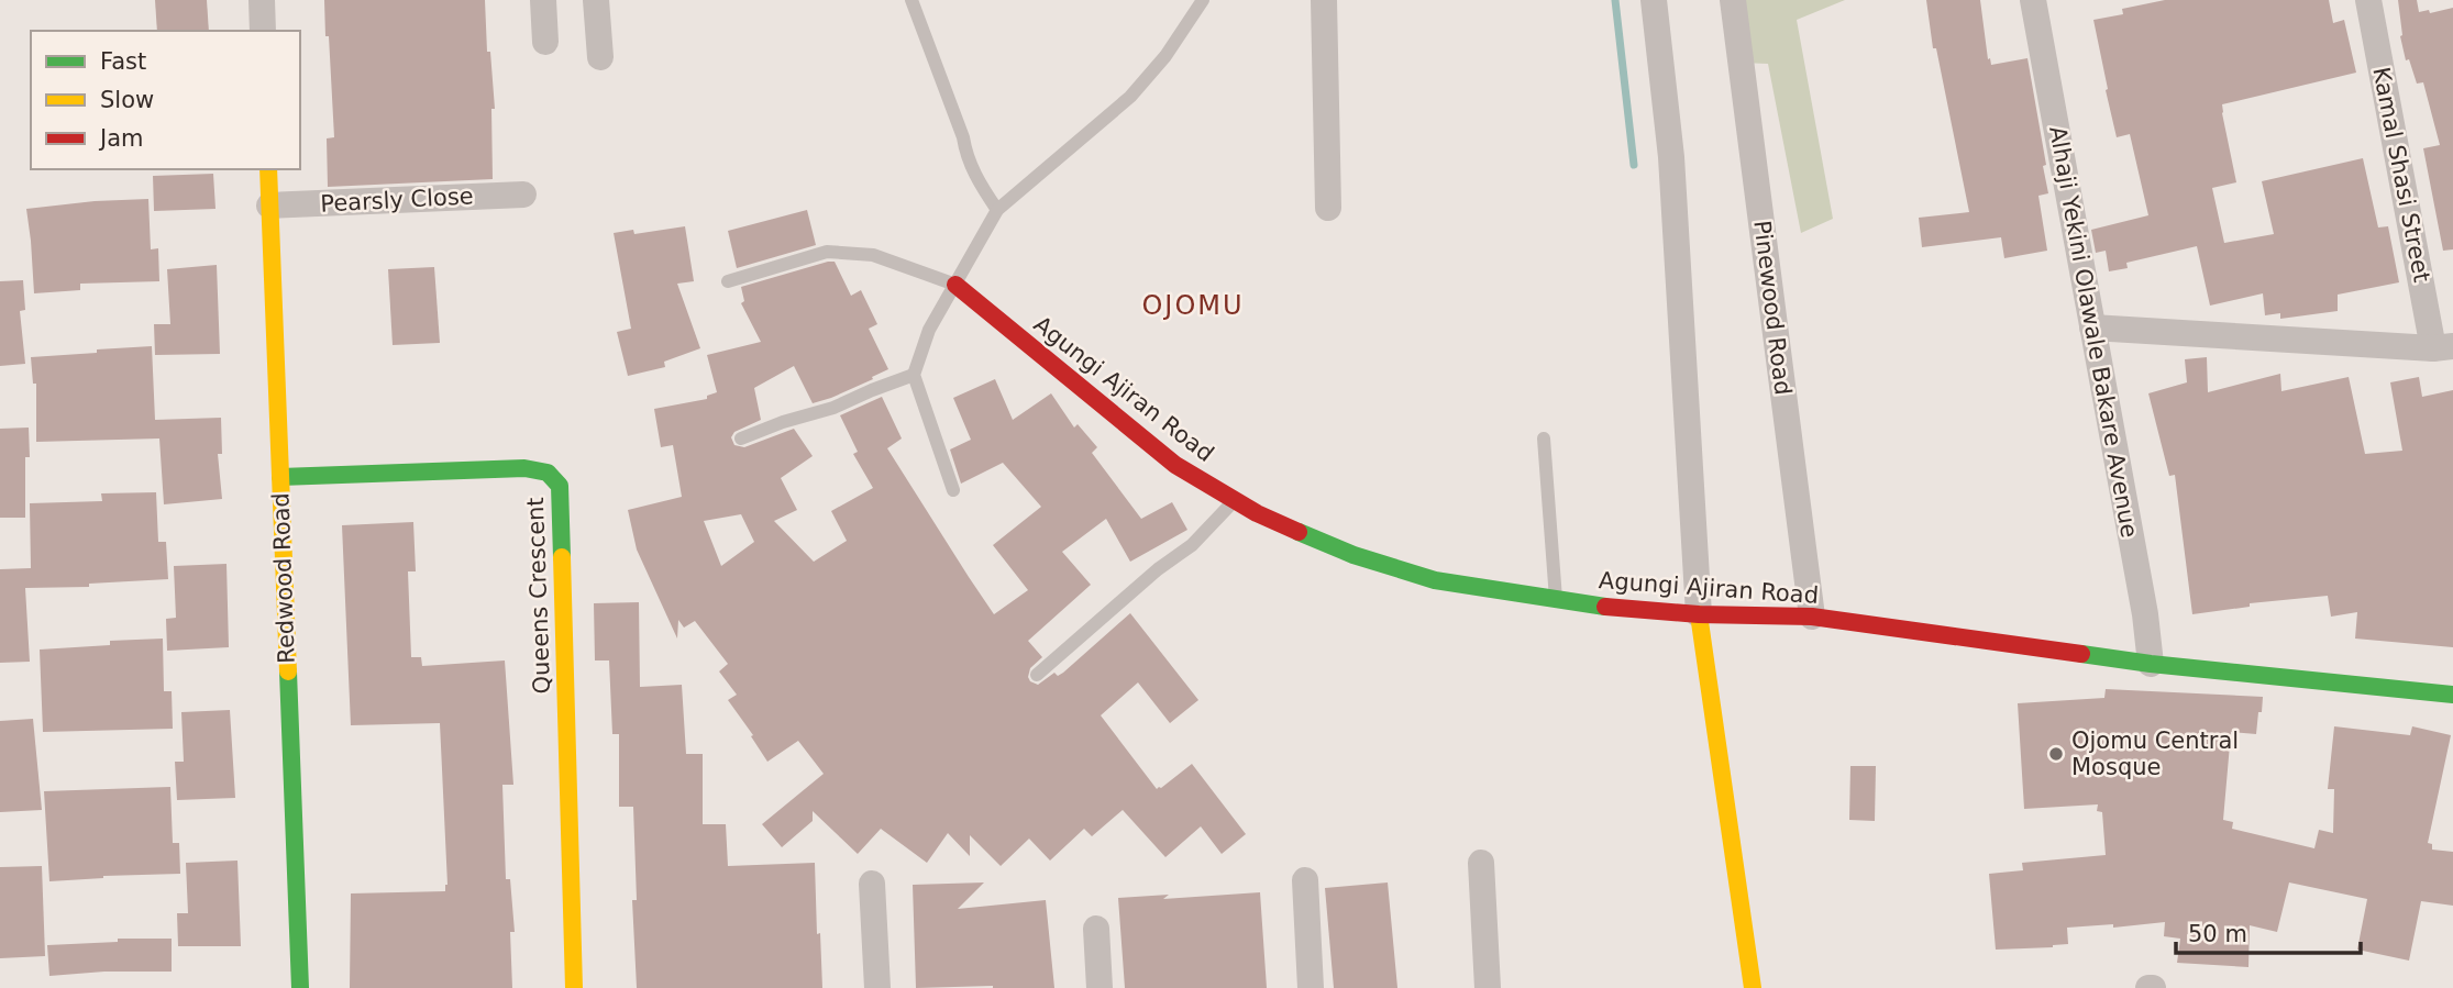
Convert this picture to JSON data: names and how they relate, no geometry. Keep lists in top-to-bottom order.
{
  "streets": {
    "street": [
      "Kamal Shasi Street",
      "Pearsly Close",
      "Pinewood Road",
      "Alhaji Yekini Olawale Bakare Avenue",
      "Agungi Ajiran Road",
      "Redwood Road",
      "Queens Crescent"
    ]
  },
  "crossings": [
    ["Pearsly Close", "Redwood Road"],
    ["Pinewood Road", "Agungi Ajiran Road"],
    ["Alhaji Yekini Olawale Bakare Avenue", "Agungi Ajiran Road"],
    ["Redwood Road", "Queens Crescent"]
  ],
  "districts": ["OJOMU"],
  "places": ["Ojomu Central Mosque"],
  "legend": ["Fast", "Slow", "Jam"],
  "scale_bar": "50 m"
}
